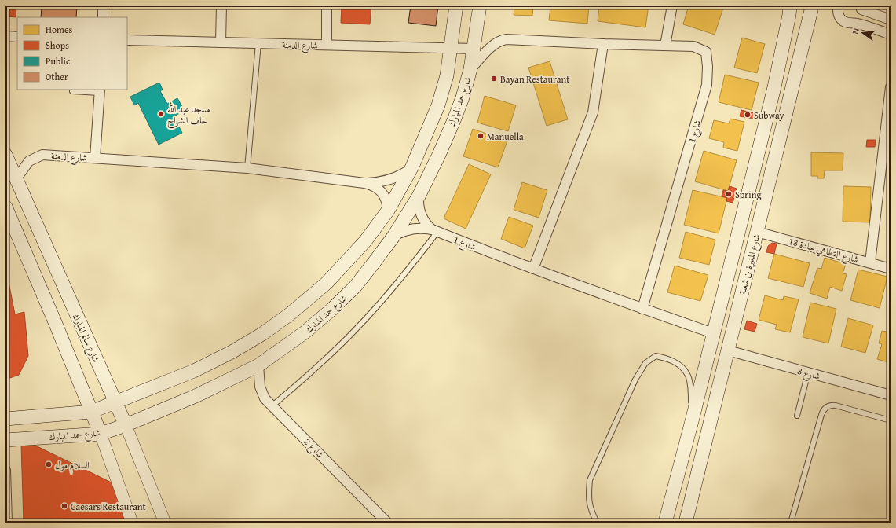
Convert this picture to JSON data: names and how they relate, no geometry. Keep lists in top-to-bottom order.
{
  "streets": {
    "main road": ["شارع حمد المبارك", "شارع المغيرة بن شعبة", "شارع سالم المبارك"],
    "street": [
      "شارع الدمنة",
      "شارع 1",
      "شارع الةطاهي جادة 18",
      "شارع 8",
      "شارع 2"
    ]
  },
  "crossings": [
    ["شارع الدمنة", "شارع حمد المبارك"],
    ["شارع الدمنة", "شارع سالم المبارك"],
    ["شارع حمد المبارك", "شارع 1"],
    ["شارع حمد المبارك", "شارع سالم المبارك"],
    ["شارع حمد المبارك", "شارع 2"],
    ["شارع 1", "شارع المغيرة بن شعبة"],
    ["شارع الةطاهي جادة 18", "شارع المغيرة بن شعبة"],
    ["شارع المغيرة بن شعبة", "شارع 8"]
  ],
  "places": [
    "Bayan Restaurant",
    "مسجد عبد الله خلف الشراح",
    "Subway",
    "Manuella",
    "Spring",
    "السلام مول",
    "Caesars Restaurant"
  ],
  "legend": [
    "Homes",
    "Shops",
    "Public",
    "Other"
  ],
  "north": "left"
}
